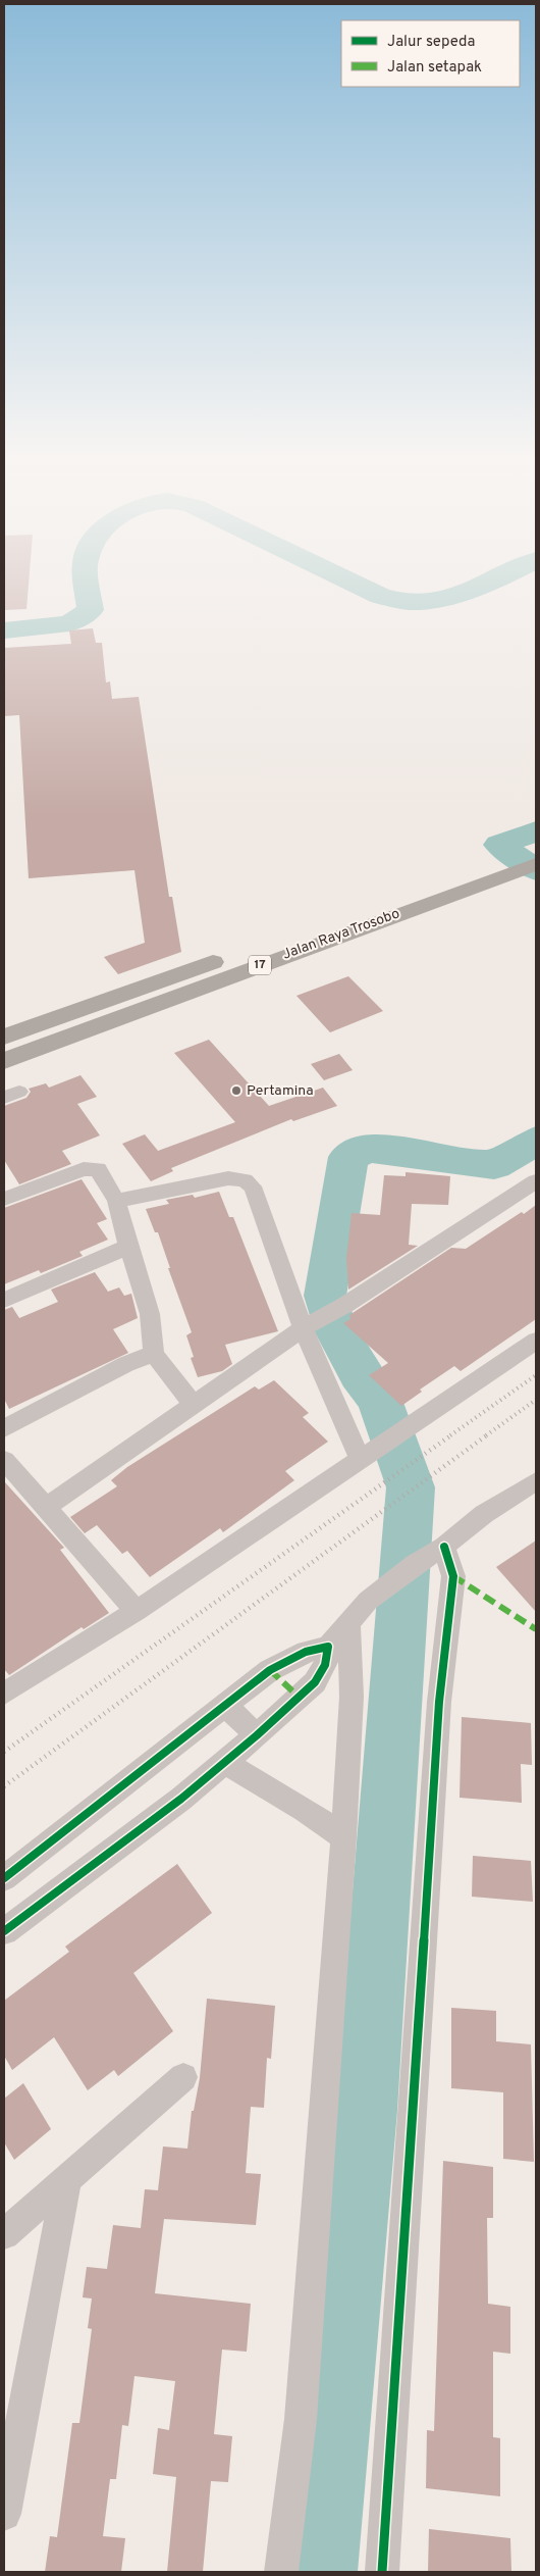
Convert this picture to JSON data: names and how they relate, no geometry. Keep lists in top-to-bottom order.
{
  "streets": {
    "highway": ["Jalan Raya Trosobo", "17"]
  },
  "places": ["Pertamina"],
  "legend": ["Jalur sepeda", "Jalan setapak"]
}
